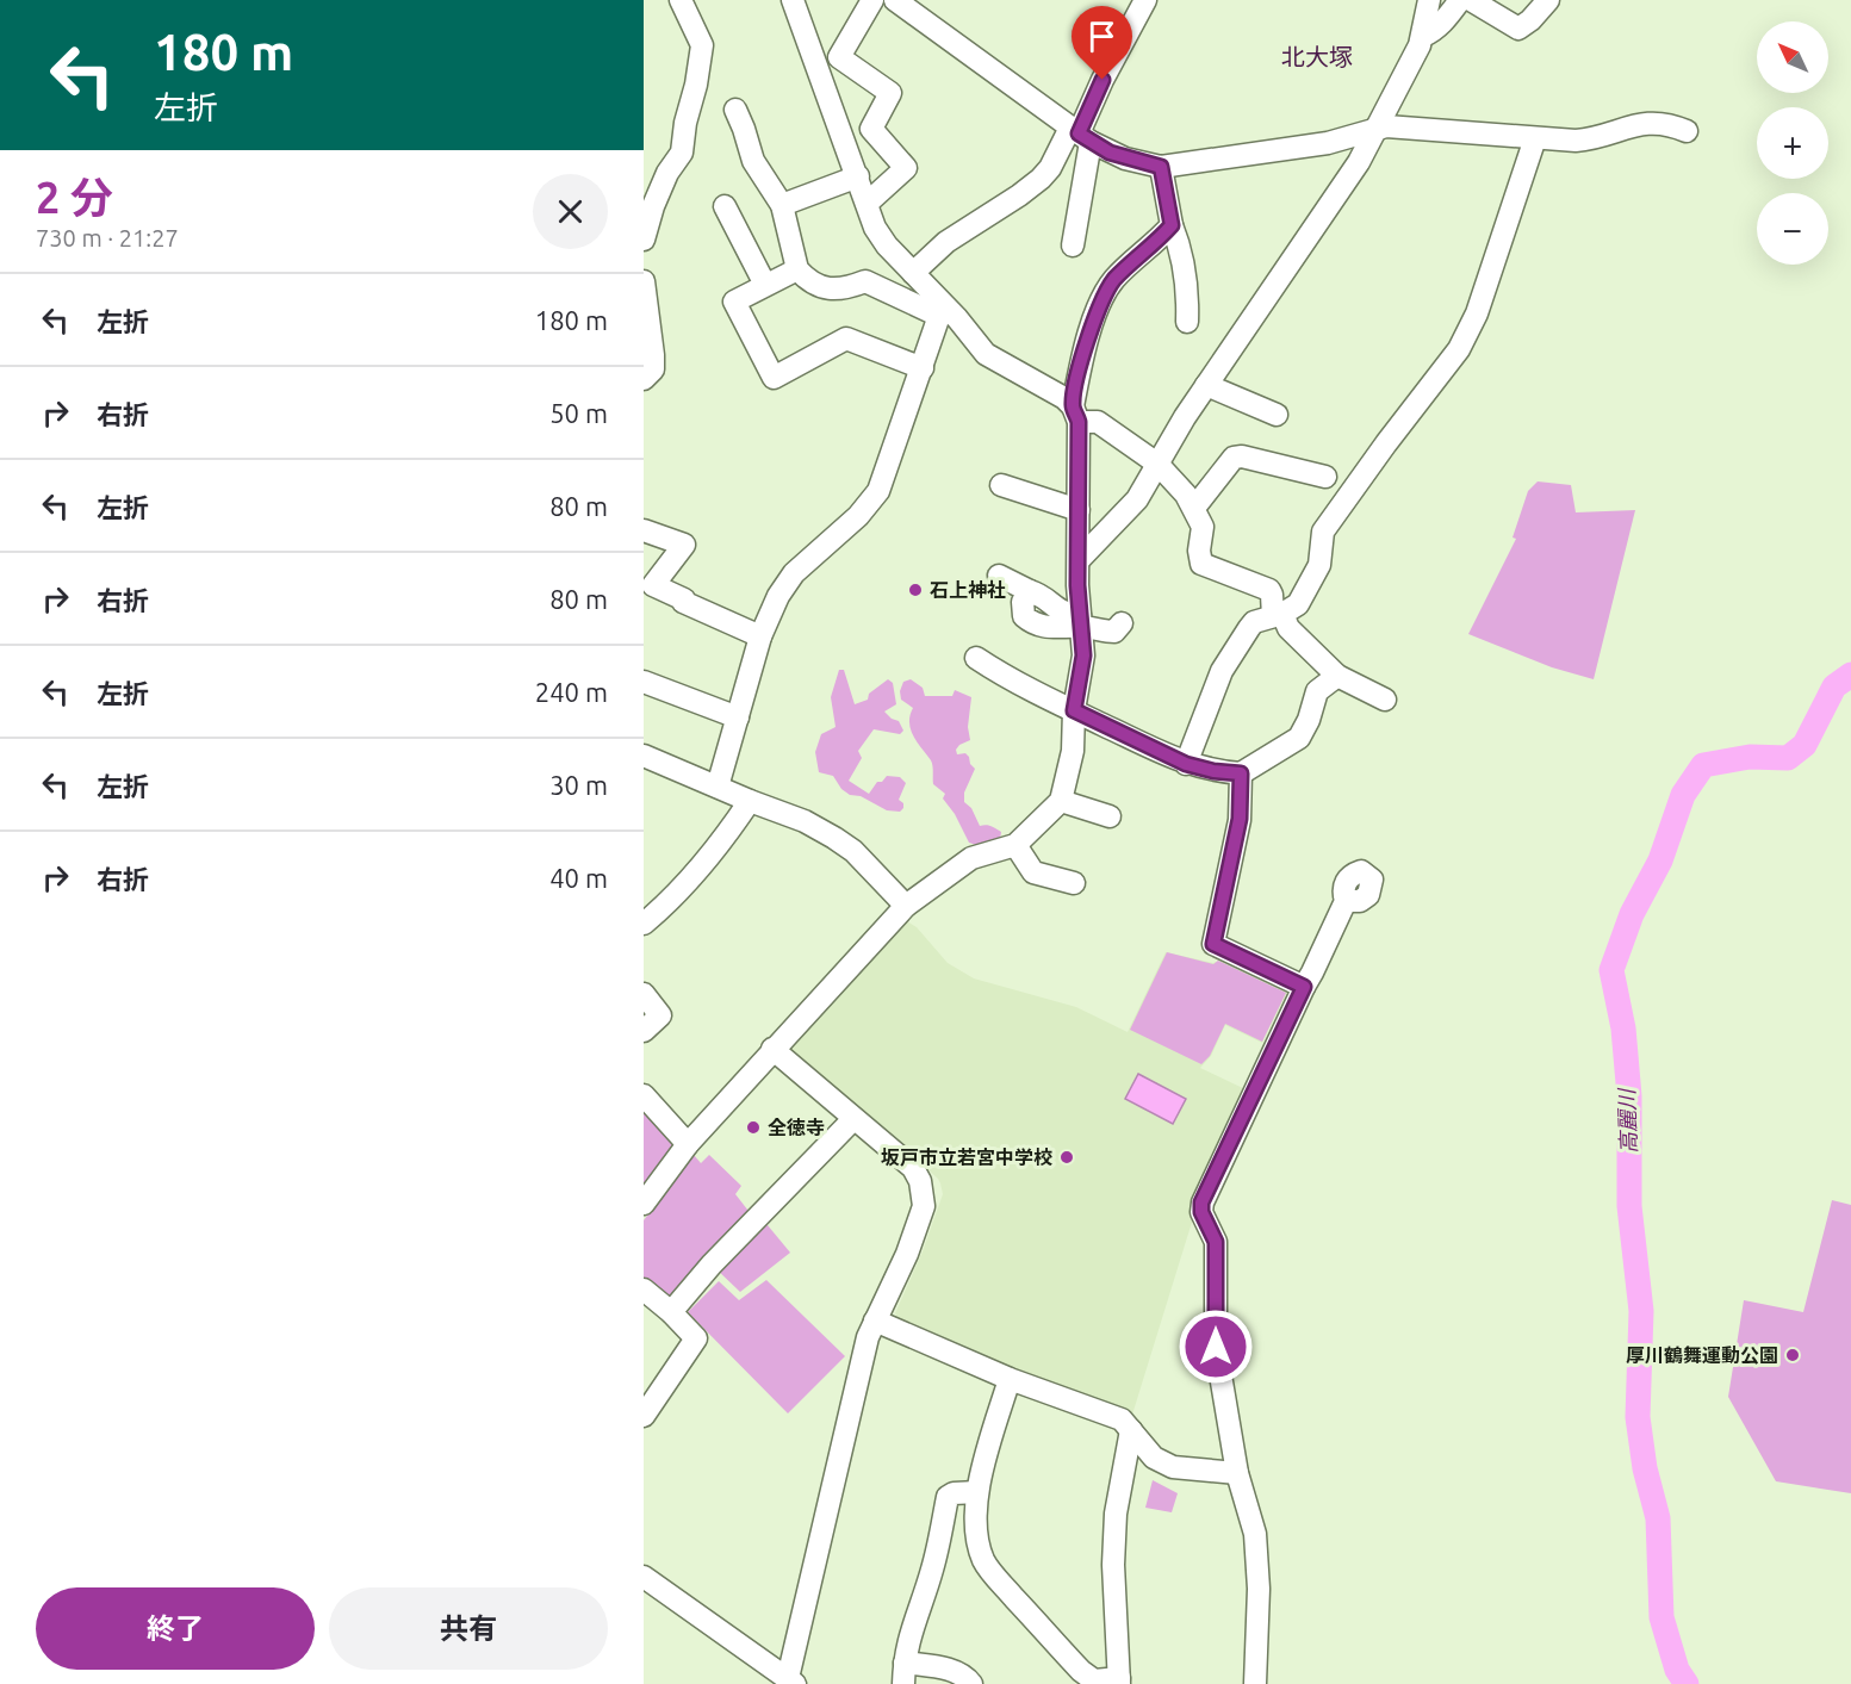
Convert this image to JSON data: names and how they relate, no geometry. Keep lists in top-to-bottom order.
{
  "districts": ["北大塚"],
  "water": ["高麗川"],
  "places": [
    "石上神社",
    "全徳寺",
    "坂戸市立若宮中学校",
    "厚川鶴舞運動公園"
  ],
  "north": "top left",
  "page": {
    "turn": ["180 m", "左折"],
    "map_buttons": ["+", "−"],
    "heading": ["2 分", "730 m · 21:27"],
    "list": [
      {
        "name": "左折",
        "value": "180 m"
      },
      {
        "name": "右折",
        "value": "50 m"
      },
      {
        "name": "左折",
        "value": "80 m"
      },
      {
        "name": "右折",
        "value": "80 m"
      },
      {
        "name": "左折",
        "value": "240 m"
      },
      {
        "name": "左折",
        "value": "30 m"
      },
      {
        "name": "右折",
        "value": "40 m"
      }
    ],
    "buttons": ["終了", "共有"]
  }
}
